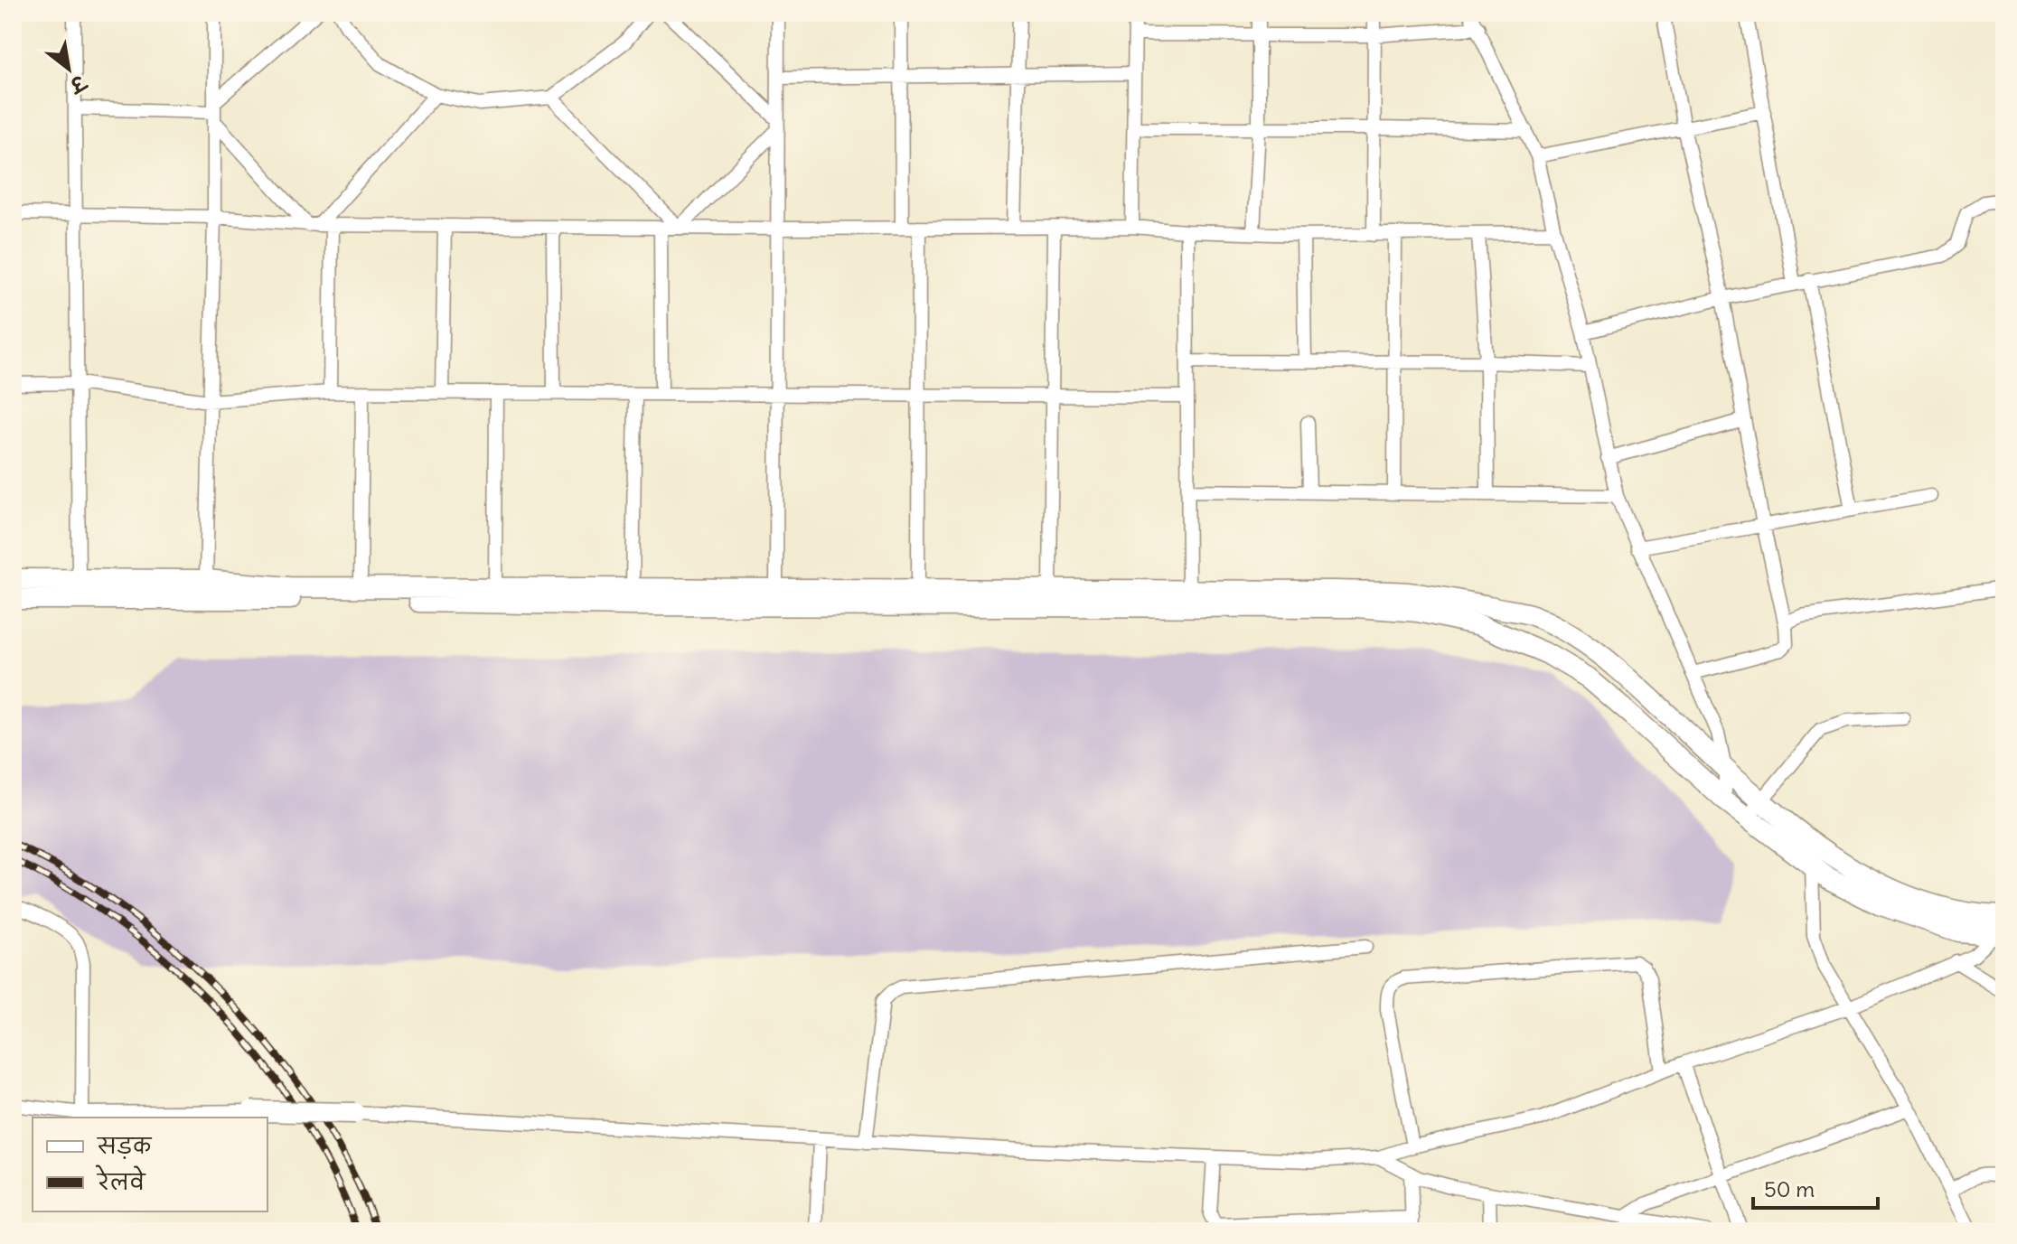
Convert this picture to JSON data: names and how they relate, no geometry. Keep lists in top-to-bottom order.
{
  "legend": ["सड़क", "रेलवे"],
  "scale_bar": "50 m",
  "north": "bottom right"
}
